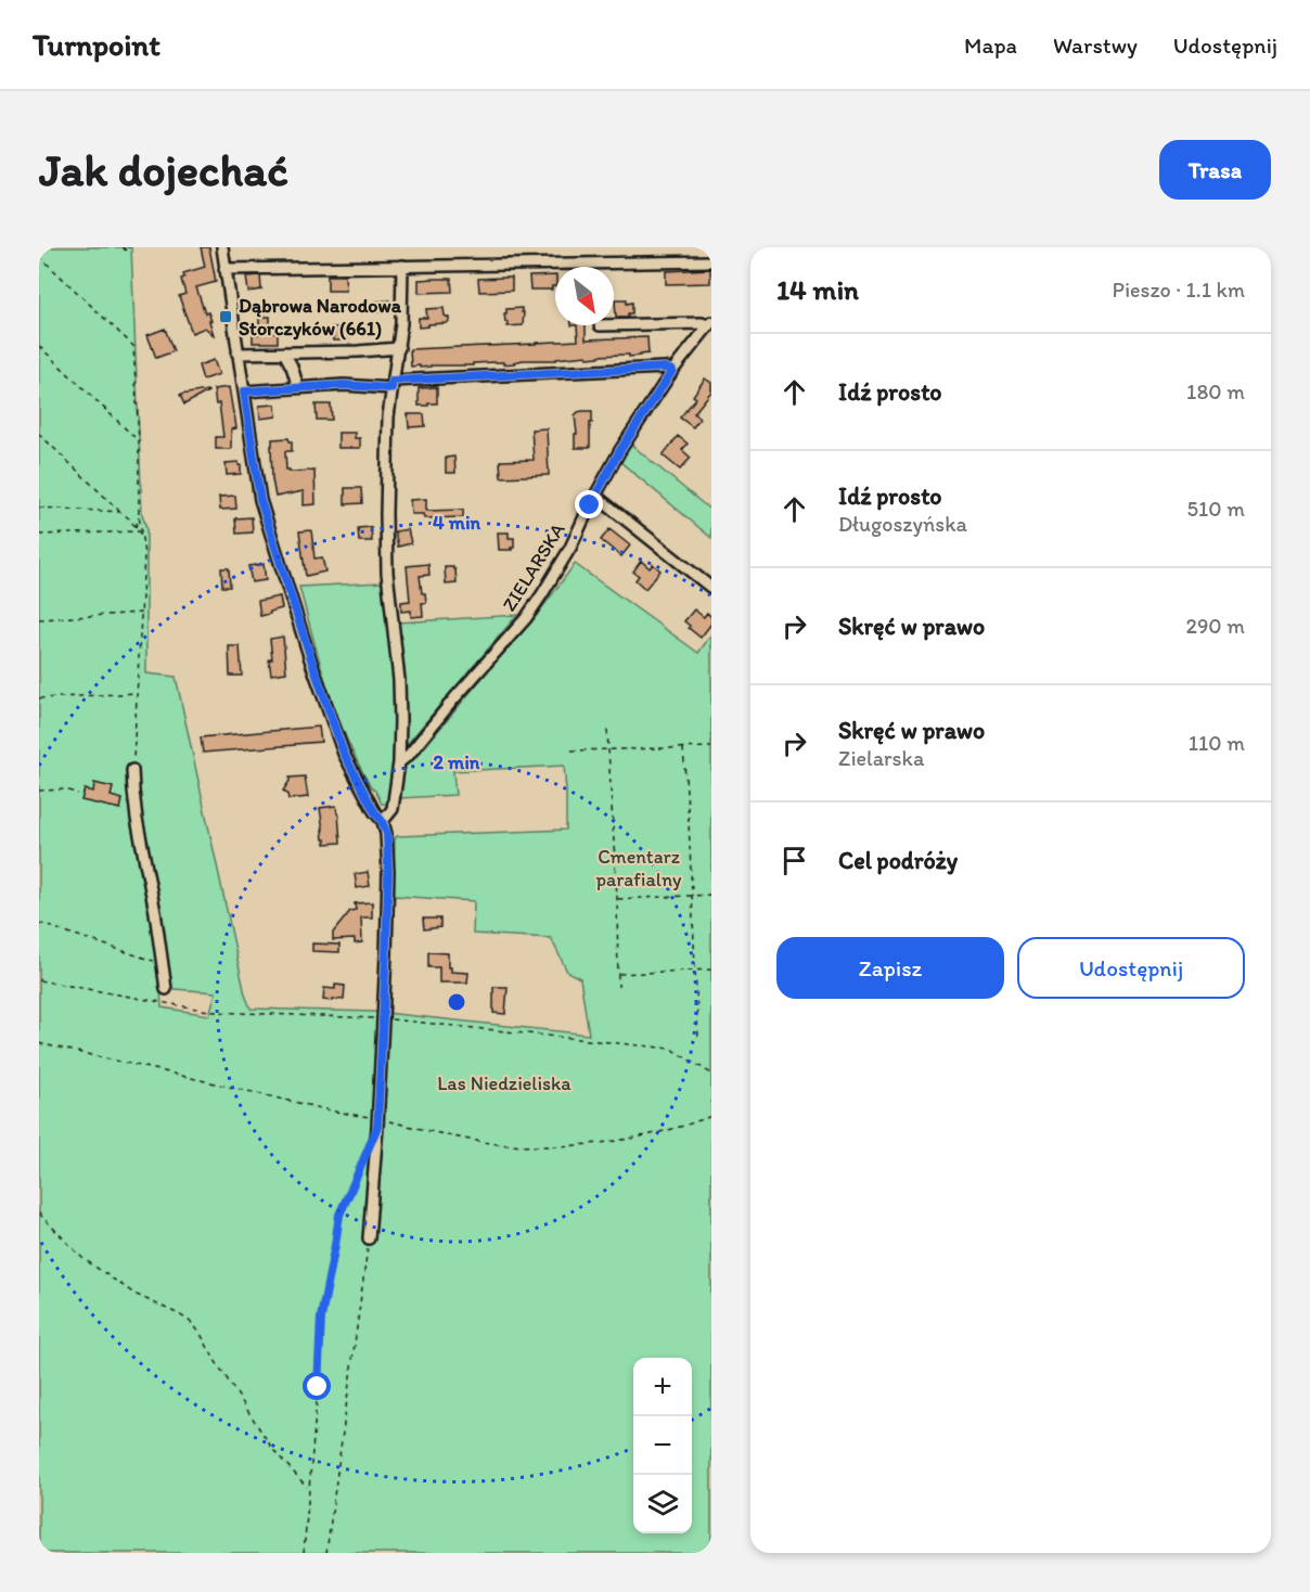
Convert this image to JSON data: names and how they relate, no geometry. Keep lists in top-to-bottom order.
{
  "streets": {
    "street": ["ZIELARSKA"]
  },
  "parks": ["Cmentarz parafialny", "Las Niedzieliska"],
  "places": {
    "transit": ["Dąbrowa Narodowa Storczyków (661)"]
  },
  "north": "bottom right",
  "page": {
    "header": "Turnpoint",
    "nav": ["Mapa", "Warstwy", "Udostępnij"],
    "buttons": [
      "Trasa",
      ["Zapisz", "Udostępnij"]
    ],
    "title": "Jak dojechać",
    "heading": ["14 min", "Pieszo · 1.1 km"],
    "list": [
      ["Idź prosto", "180 m"],
      ["Idź prosto", "Długoszyńska", "510 m"],
      ["Skręć w prawo", "290 m"],
      ["Skręć w prawo", "Zielarska", "110 m"],
      "Cel podróży"
    ],
    "map_buttons": ["+", "−"]
  },
  "rings": ["4 min", "2 min"]
}
